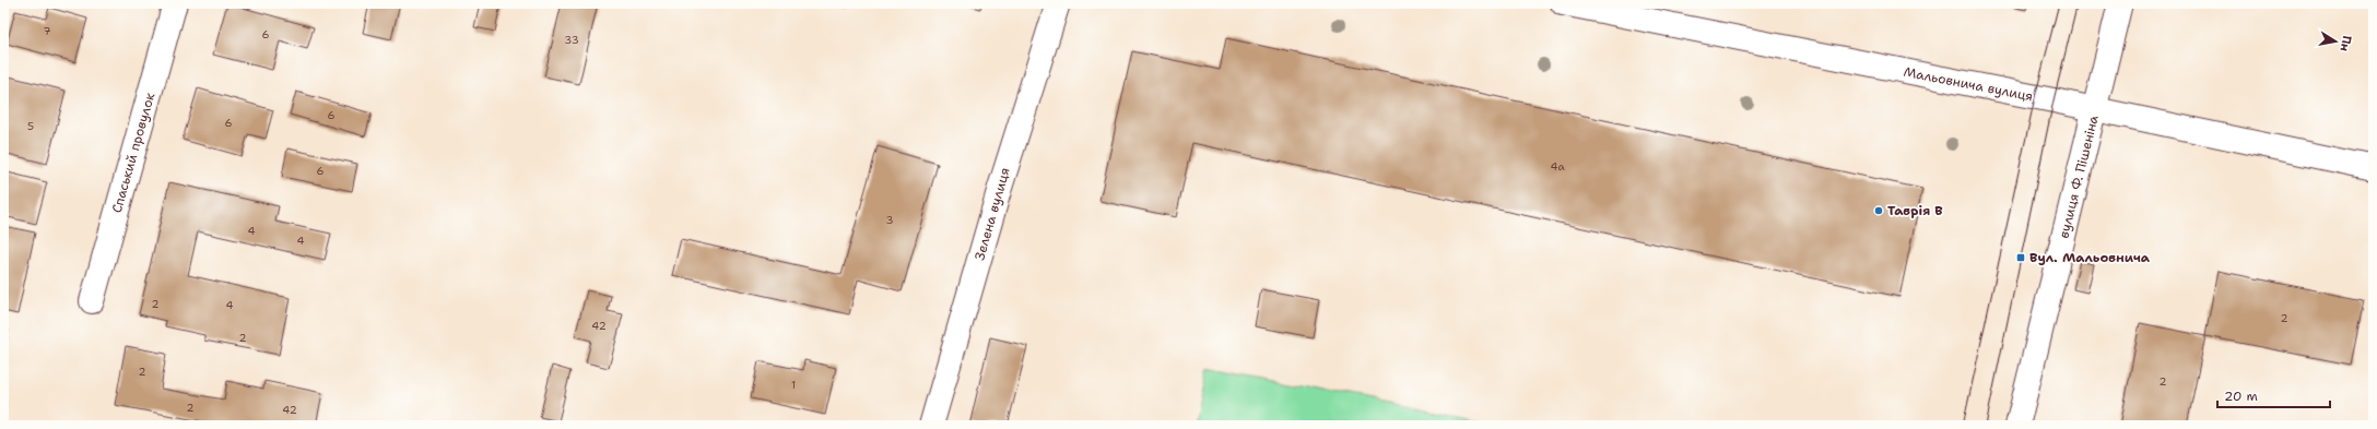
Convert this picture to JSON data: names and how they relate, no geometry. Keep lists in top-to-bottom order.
{
  "streets": {
    "street": [
      "Мальовнича вулиця",
      "Спаський провулок",
      "вулиця Ф. Пішеніна",
      "Зелена вулиця"
    ]
  },
  "crossings": [
    ["Мальовнича вулиця", "вулиця Ф. Пішеніна"]
  ],
  "places": {
    "other": ["Таврія В"],
    "transit": ["Вул. Мальовнича"]
  },
  "house_numbers": [
    "7",
    "6",
    "33",
    "6",
    "6",
    "5",
    "4а",
    "6",
    "3",
    "4",
    "4",
    "2",
    "4",
    "2",
    "42",
    "2",
    "2",
    "2",
    "1",
    "2",
    "42"
  ],
  "scale_bar": "20 m",
  "north": "right"
}
